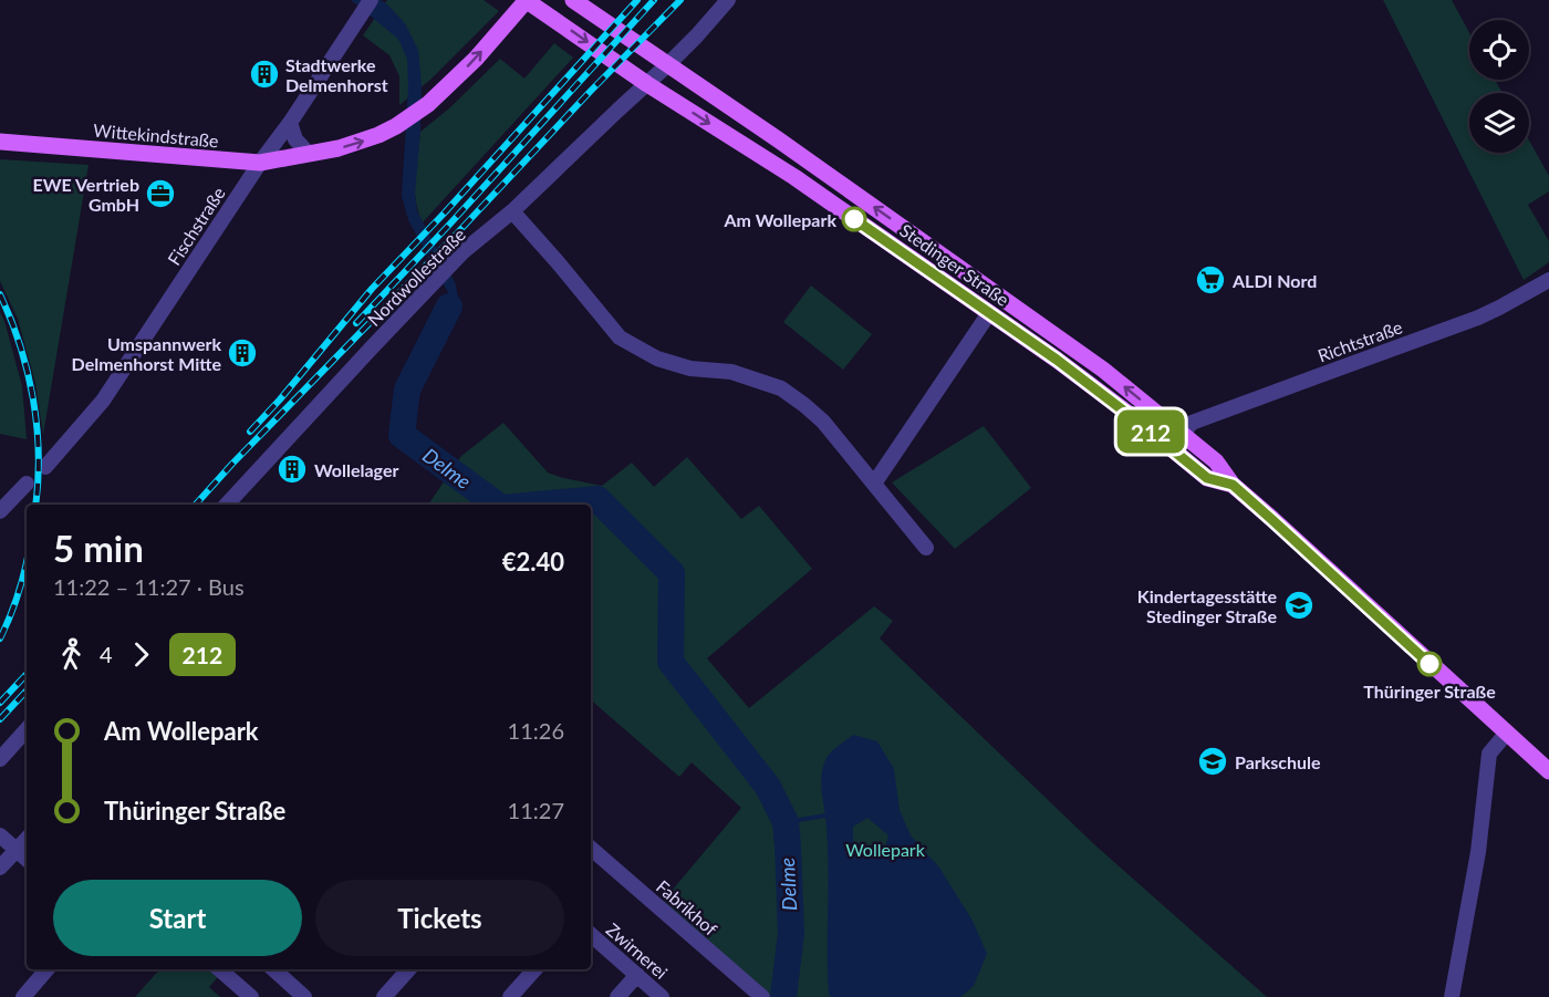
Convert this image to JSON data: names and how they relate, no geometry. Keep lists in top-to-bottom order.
{
  "streets": {
    "main road": ["Wittekindstraße", "Stedinger Straße"],
    "street": [
      "Fischstraße",
      "Nordwollestraße",
      "Richtstraße",
      "Fabrikhof",
      "Zwirnerei"
    ]
  },
  "crossings": [
    ["Wittekindstraße", "Fischstraße"],
    ["Wittekindstraße", "Stedinger Straße"],
    ["Stedinger Straße", "Nordwollestraße"],
    ["Stedinger Straße", "Richtstraße"]
  ],
  "one_way": ["Wittekindstraße"],
  "water": ["Delme"],
  "parks": ["Wollepark"],
  "places": {
    "building": ["Stadtwerke Delmenhorst", "Umspannwerk Delmenhorst Mitte", "Wollelager"],
    "office": ["EWE Vertrieb GmbH"],
    "other": ["Am Wollepark", "Thüringer Straße"],
    "supermarket": ["ALDI Nord"],
    "school or university": ["Kindertagesstätte Stedinger Straße", "Parkschule"]
  },
  "lines": ["bus line 212"],
  "page": {
    "on_map": "212",
    "heading": ["5 min", "11:22 – 11:27 · Bus", "€2.40"],
    "legs": ["4", "212"],
    "list": [
      {
        "name": "Am Wollepark",
        "value": "11:26"
      },
      {
        "name": "Thüringer Straße",
        "value": "11:27"
      }
    ],
    "buttons": ["Start", "Tickets"]
  }
}
